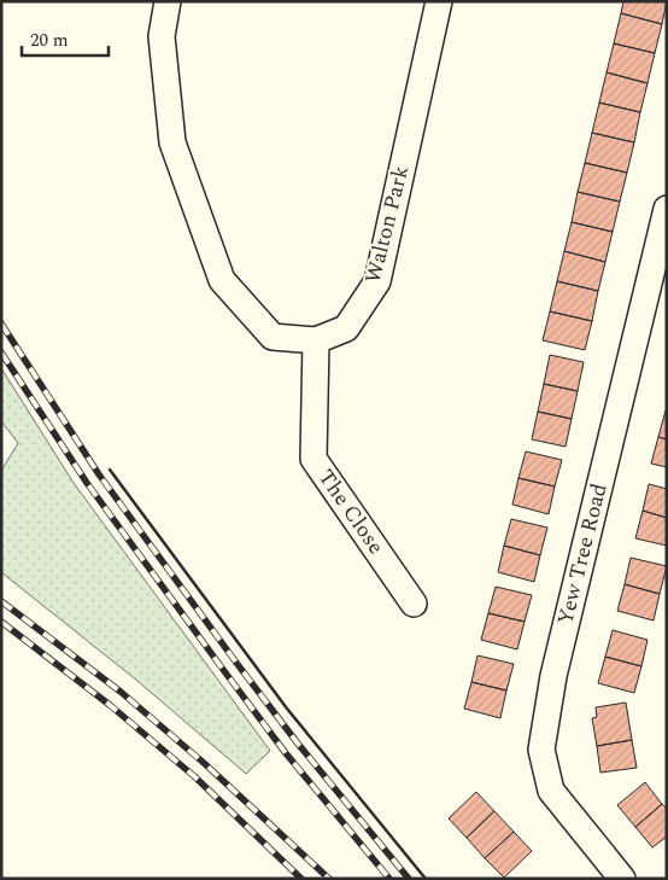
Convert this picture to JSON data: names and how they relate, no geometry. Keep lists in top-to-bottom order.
{
  "streets": {
    "street": ["Walton Park", "The Close", "Yew Tree Road"]
  },
  "crossings": [
    ["Walton Park", "The Close"]
  ],
  "scale_bar": "20 m"
}
